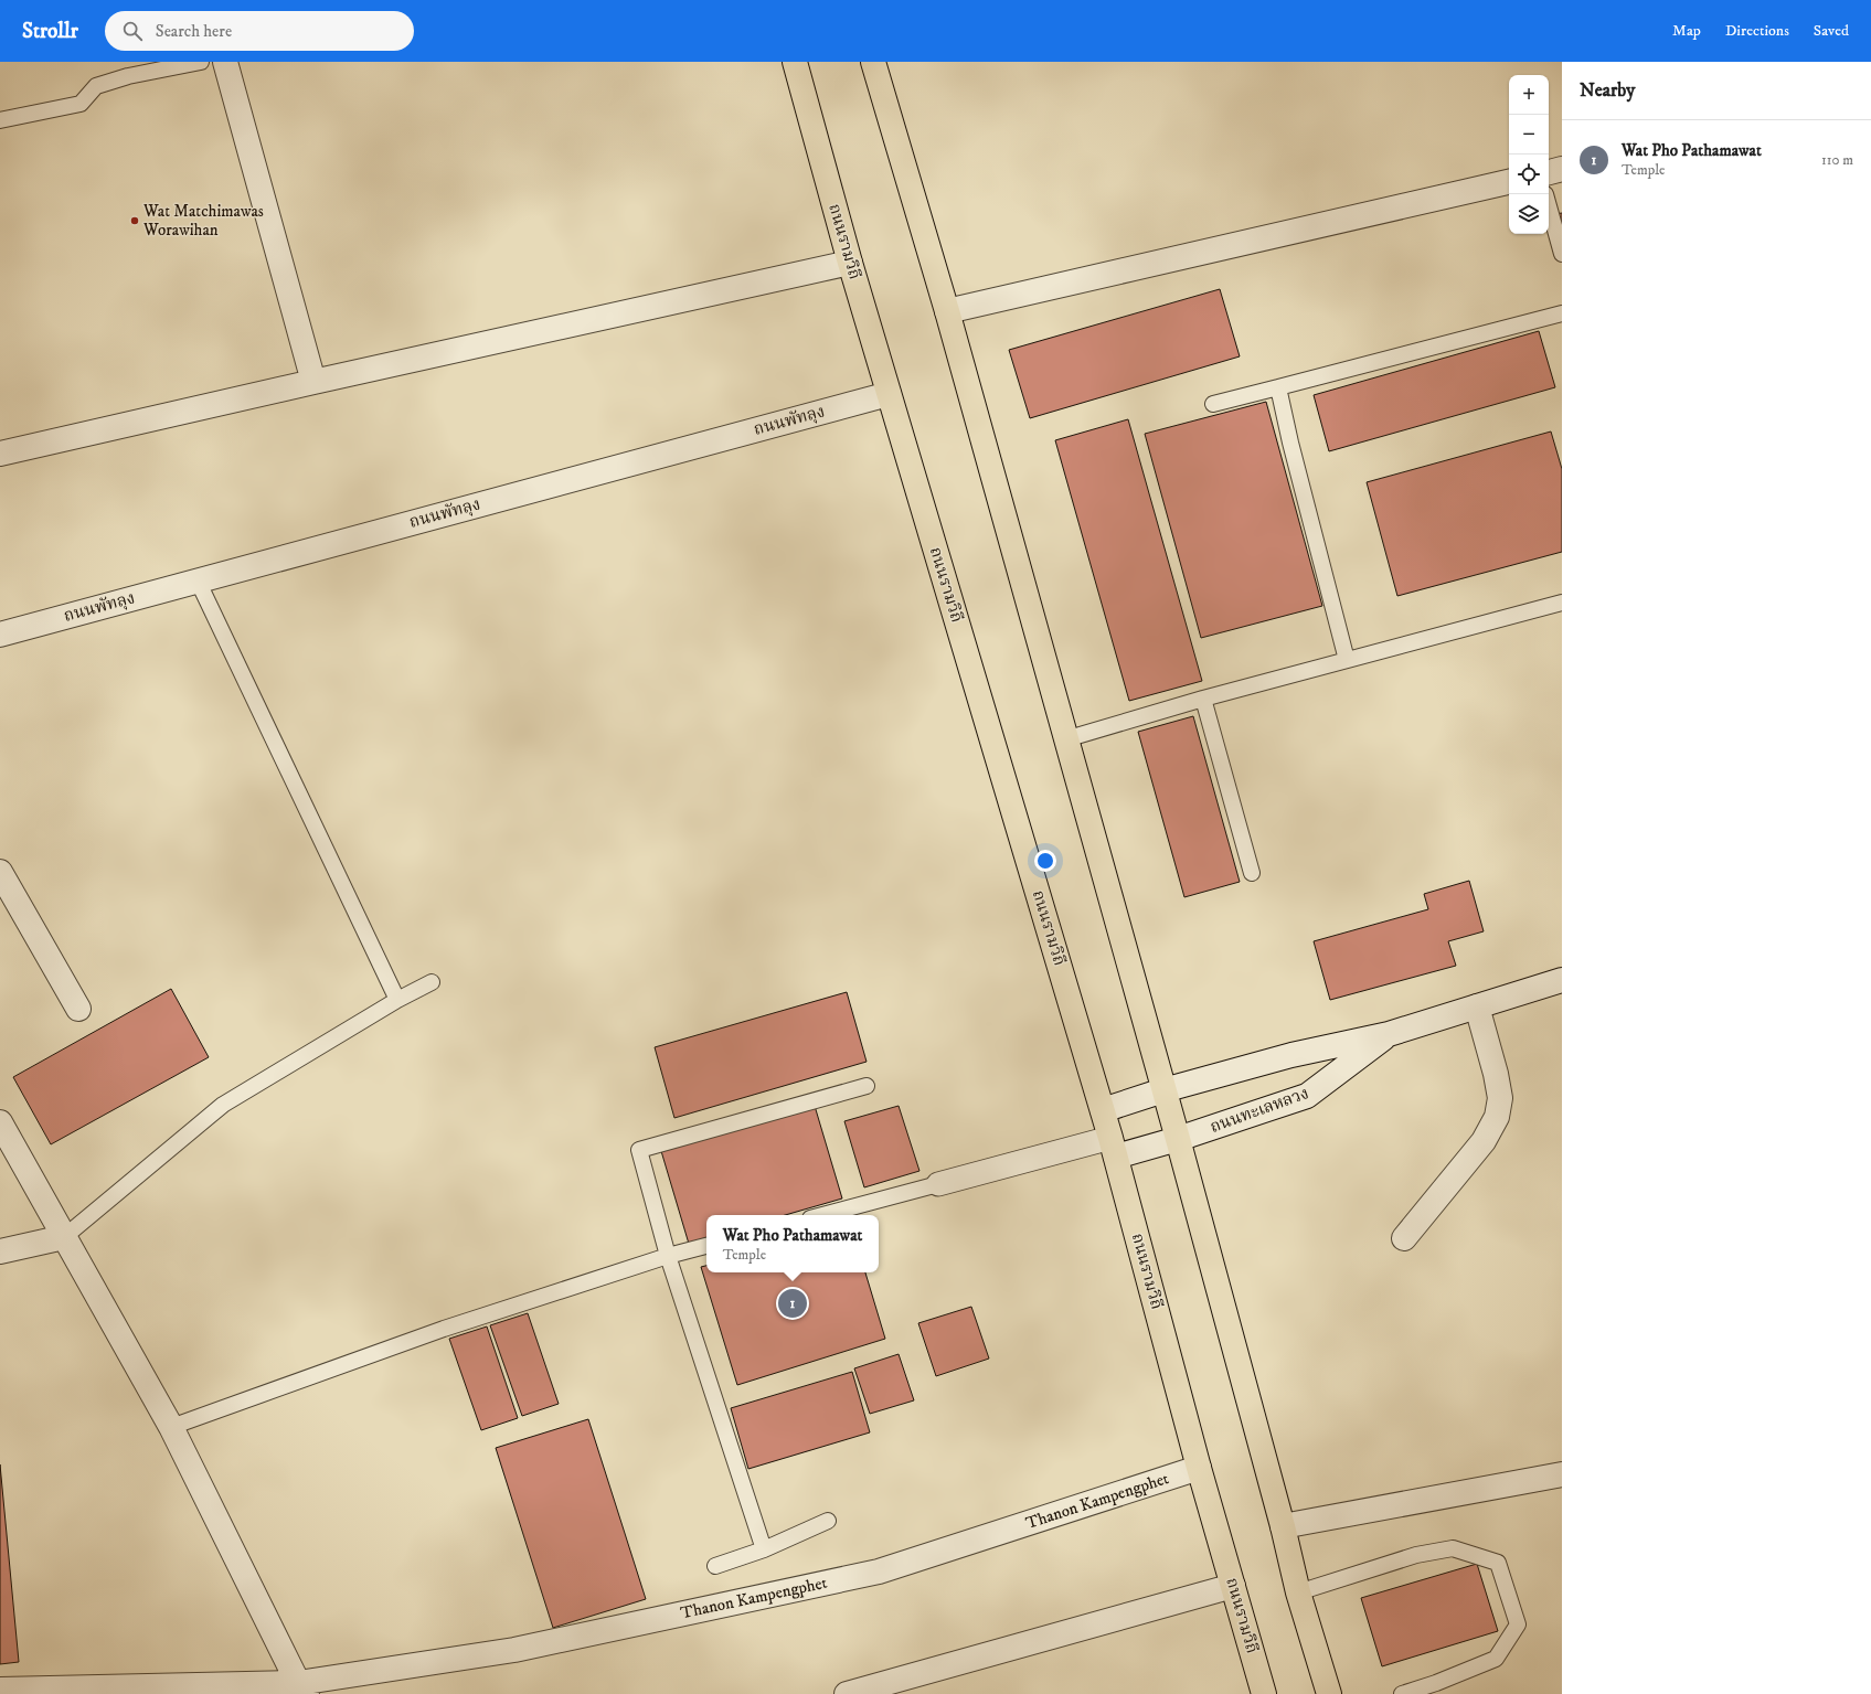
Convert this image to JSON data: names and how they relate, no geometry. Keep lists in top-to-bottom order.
{
  "streets": {
    "main road": ["ถนนรามวิถี"],
    "street": ["ถนนพัทลุง", "ถนนทะเลหลวง", "Thanon Kampengphet"]
  },
  "crossings": [
    ["ถนนรามวิถี", "ถนนพัทลุง"],
    ["ถนนรามวิถี", "ถนนทะเลหลวง"],
    ["ถนนรามวิถี", "Thanon Kampengphet"]
  ],
  "places": ["Wat Matchimawas Worawihan"],
  "page": {
    "header": "Strollr",
    "search": "Search here",
    "nav": ["Map", "Directions", "Saved"],
    "heading": "Nearby",
    "map_buttons": ["+", "−"],
    "list": [
      {
        "mark": "1",
        "name": "Wat Pho Pathamawat",
        "note": "Temple",
        "value": "110 m"
      }
    ],
    "popup": ["Wat Pho Pathamawat", "Temple"],
    "pins": "1"
  }
}
